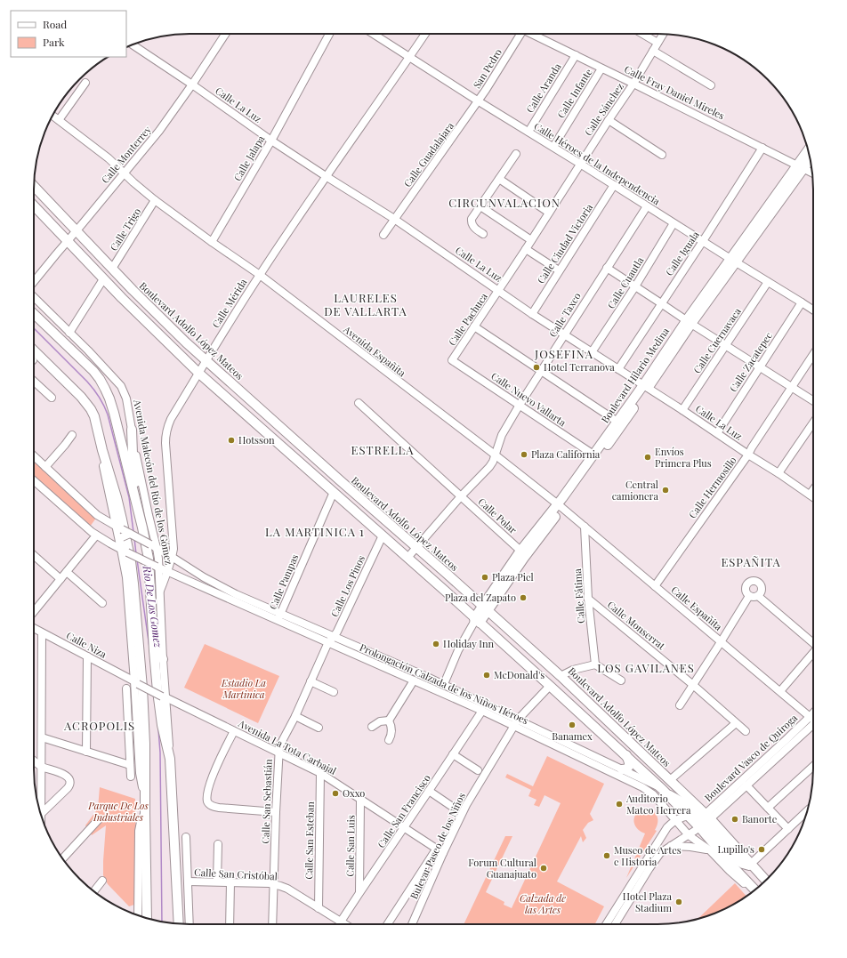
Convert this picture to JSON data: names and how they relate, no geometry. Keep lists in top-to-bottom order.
{
  "streets": {
    "main road": ["Boulevard Adolfo López Mateos", "Boulevard Hilario Medina", "Avenida Malecón del Río de los Gómez"],
    "street": [
      "San Pedro",
      "Calle Aranda",
      "Calle Fray Daniel Mireles",
      "Calle Infante",
      "Calle La Luz",
      "Calle Sánchez",
      "Calle Monterrey",
      "Calle Guadalajara",
      "Calle Jalapa",
      "Calle Héroes de la Independencia",
      "Calle Trigo",
      "Calle Ciudad Victoria",
      "Calle Iguala",
      "Calle Cuautla",
      "Calle Mérida",
      "Calle Taxco",
      "Calle Pachuca",
      "Calle Cuernavaca",
      "Avenida Españita",
      "Calle Zacatepec",
      "Calle Nuevo Vallarta",
      "Calle Hermosillo",
      "Calle Polar",
      "Calle Pampas",
      "Calle Los Pinos",
      "Calle Fátima",
      "Calle Españita",
      "Calle Monserrat",
      "Calle Niza",
      "Prolongación Calzada de los Niños Héroes",
      "Avenida La Tota Carbajal",
      "Boulevard Vasco de Quiroga",
      "Calle San Sebastián",
      "Calle San Francisco",
      "Calle San Esteban",
      "Calle San Luis",
      "Bulevar Paseo de los Niños",
      "Calle San Cristóbal"
    ]
  },
  "crossings": [
    ["San Pedro", "Calle Guadalajara"],
    ["San Pedro", "Calle Héroes de la Independencia"],
    ["Calle Aranda", "Calle Fray Daniel Mireles"],
    ["Calle Aranda", "Calle Héroes de la Independencia"],
    ["Calle Fray Daniel Mireles", "Calle Infante"],
    ["Calle Fray Daniel Mireles", "Calle Sánchez"],
    ["Calle Fray Daniel Mireles", "Calle Iguala"],
    ["Calle Fray Daniel Mireles", "Boulevard Hilario Medina"],
    ["Calle Infante", "Calle Héroes de la Independencia"],
    ["Calle La Luz", "Calle Monterrey"],
    ["Calle La Luz", "Calle Guadalajara"],
    ["Calle La Luz", "Calle Jalapa"],
    ["Calle La Luz", "Calle Ciudad Victoria"],
    ["Calle La Luz", "Calle Iguala"],
    ["Calle La Luz", "Calle Cuautla"],
    ["Calle La Luz", "Calle Mérida"],
    ["Calle La Luz", "Calle Taxco"],
    ["Calle La Luz", "Calle Pachuca"],
    ["Calle La Luz", "Calle Cuernavaca"],
    ["Calle La Luz", "Calle Zacatepec"],
    ["Calle La Luz", "Boulevard Hilario Medina"],
    ["Calle La Luz", "Calle Hermosillo"],
    ["Calle Sánchez", "Calle Héroes de la Independencia"],
    ["Calle Sánchez", "Calle Pachuca"],
    ["Calle Monterrey", "Boulevard Adolfo López Mateos"],
    ["Calle Monterrey", "Avenida Españita"],
    ["Calle Guadalajara", "Calle Héroes de la Independencia"],
    ["Calle Jalapa", "Avenida Españita"],
    ["Calle Héroes de la Independencia", "Calle Ciudad Victoria"],
    ["Calle Héroes de la Independencia", "Calle Iguala"],
    ["Calle Héroes de la Independencia", "Calle Cuautla"],
    ["Calle Héroes de la Independencia", "Calle Mérida"],
    ["Calle Héroes de la Independencia", "Calle Taxco"],
    ["Calle Héroes de la Independencia", "Calle Pachuca"],
    ["Calle Héroes de la Independencia", "Calle Cuernavaca"],
    ["Calle Héroes de la Independencia", "Calle Zacatepec"],
    ["Calle Héroes de la Independencia", "Boulevard Hilario Medina"],
    ["Calle Trigo", "Boulevard Adolfo López Mateos"],
    ["Calle Trigo", "Avenida Españita"],
    ["Calle Mérida", "Boulevard Adolfo López Mateos"],
    ["Calle Mérida", "Avenida Españita"],
    ["Calle Mérida", "Avenida Malecón del Río de los Gómez"],
    ["Calle Mérida", "Prolongación Calzada de los Niños Héroes"],
    ["Calle Taxco", "Boulevard Adolfo López Mateos"],
    ["Calle Taxco", "Avenida Españita"],
    ["Calle Taxco", "Calle Nuevo Vallarta"],
    ["Calle Taxco", "Calle Polar"],
    ["Calle Pachuca", "Calle Nuevo Vallarta"],
    ["Boulevard Adolfo López Mateos", "Boulevard Hilario Medina"],
    ["Boulevard Adolfo López Mateos", "Calle Pampas"],
    ["Boulevard Adolfo López Mateos", "Calle Los Pinos"],
    ["Boulevard Adolfo López Mateos", "Prolongación Calzada de los Niños Héroes"],
    ["Boulevard Adolfo López Mateos", "Boulevard Vasco de Quiroga"],
    ["Boulevard Adolfo López Mateos", "Bulevar Paseo de los Niños"],
    ["Avenida Españita", "Boulevard Hilario Medina"],
    ["Avenida Españita", "Calle Españita"],
    ["Boulevard Hilario Medina", "Calle Nuevo Vallarta"],
    ["Boulevard Hilario Medina", "Calle Polar"],
    ["Boulevard Hilario Medina", "Calle Españita"],
    ["Avenida Malecón del Río de los Gómez", "Prolongación Calzada de los Niños Héroes"],
    ["Avenida Malecón del Río de los Gómez", "Avenida La Tota Carbajal"],
    ["Calle Hermosillo", "Calle Españita"],
    ["Calle Pampas", "Prolongación Calzada de los Niños Héroes"],
    ["Calle Los Pinos", "Prolongación Calzada de los Niños Héroes"],
    ["Calle Los Pinos", "Calle San Sebastián"],
    ["Calle Fátima", "Calle Españita"],
    ["Calle Fátima", "Calle Monserrat"],
    ["Calle Españita", "Boulevard Vasco de Quiroga"],
    ["Calle Niza", "Avenida La Tota Carbajal"],
    ["Prolongación Calzada de los Niños Héroes", "Boulevard Vasco de Quiroga"],
    ["Prolongación Calzada de los Niños Héroes", "Calle San Sebastián"],
    ["Prolongación Calzada de los Niños Héroes", "Calle San Francisco"],
    ["Prolongación Calzada de los Niños Héroes", "Bulevar Paseo de los Niños"],
    ["Avenida La Tota Carbajal", "Calle San Sebastián"],
    ["Avenida La Tota Carbajal", "Calle San Francisco"],
    ["Avenida La Tota Carbajal", "Calle San Esteban"],
    ["Avenida La Tota Carbajal", "Calle San Luis"],
    ["Avenida La Tota Carbajal", "Bulevar Paseo de los Niños"],
    ["Calle San Sebastián", "Calle San Cristóbal"],
    ["Calle San Francisco", "Calle San Luis"],
    ["Calle San Francisco", "Calle San Cristóbal"],
    ["Calle San Esteban", "Calle San Cristóbal"]
  ],
  "districts": [
    "CIRCUNVALACION",
    "LAURELES DE VALLARTA",
    "JOSEFINA",
    "ESTRELLA",
    "LA MARTINICA 1",
    "ESPAÑITA",
    "LOS GAVILANES",
    "ACROPOLIS"
  ],
  "water": ["Rio De Los Gomez"],
  "parks": ["Estadio La Martinica", "Parque De Los Industriales", "Calzada de las Artes"],
  "places": [
    "Hotel Terranova",
    "Hotsson",
    "Plaza California",
    "Envíos Primera Plus",
    "Central camionera",
    "Plaza Piel",
    "Plaza del Zapato",
    "Holiday Inn",
    "McDonald's",
    "Banamex",
    "Oxxo",
    "Auditorio Mateo Herrera",
    "Banorte",
    "Lupillo's",
    "Museo de Artes e Historia",
    "Forum Cultural Guanajuato",
    "Hotel Plaza Stadium"
  ],
  "legend": ["Road", "Park"]
}
